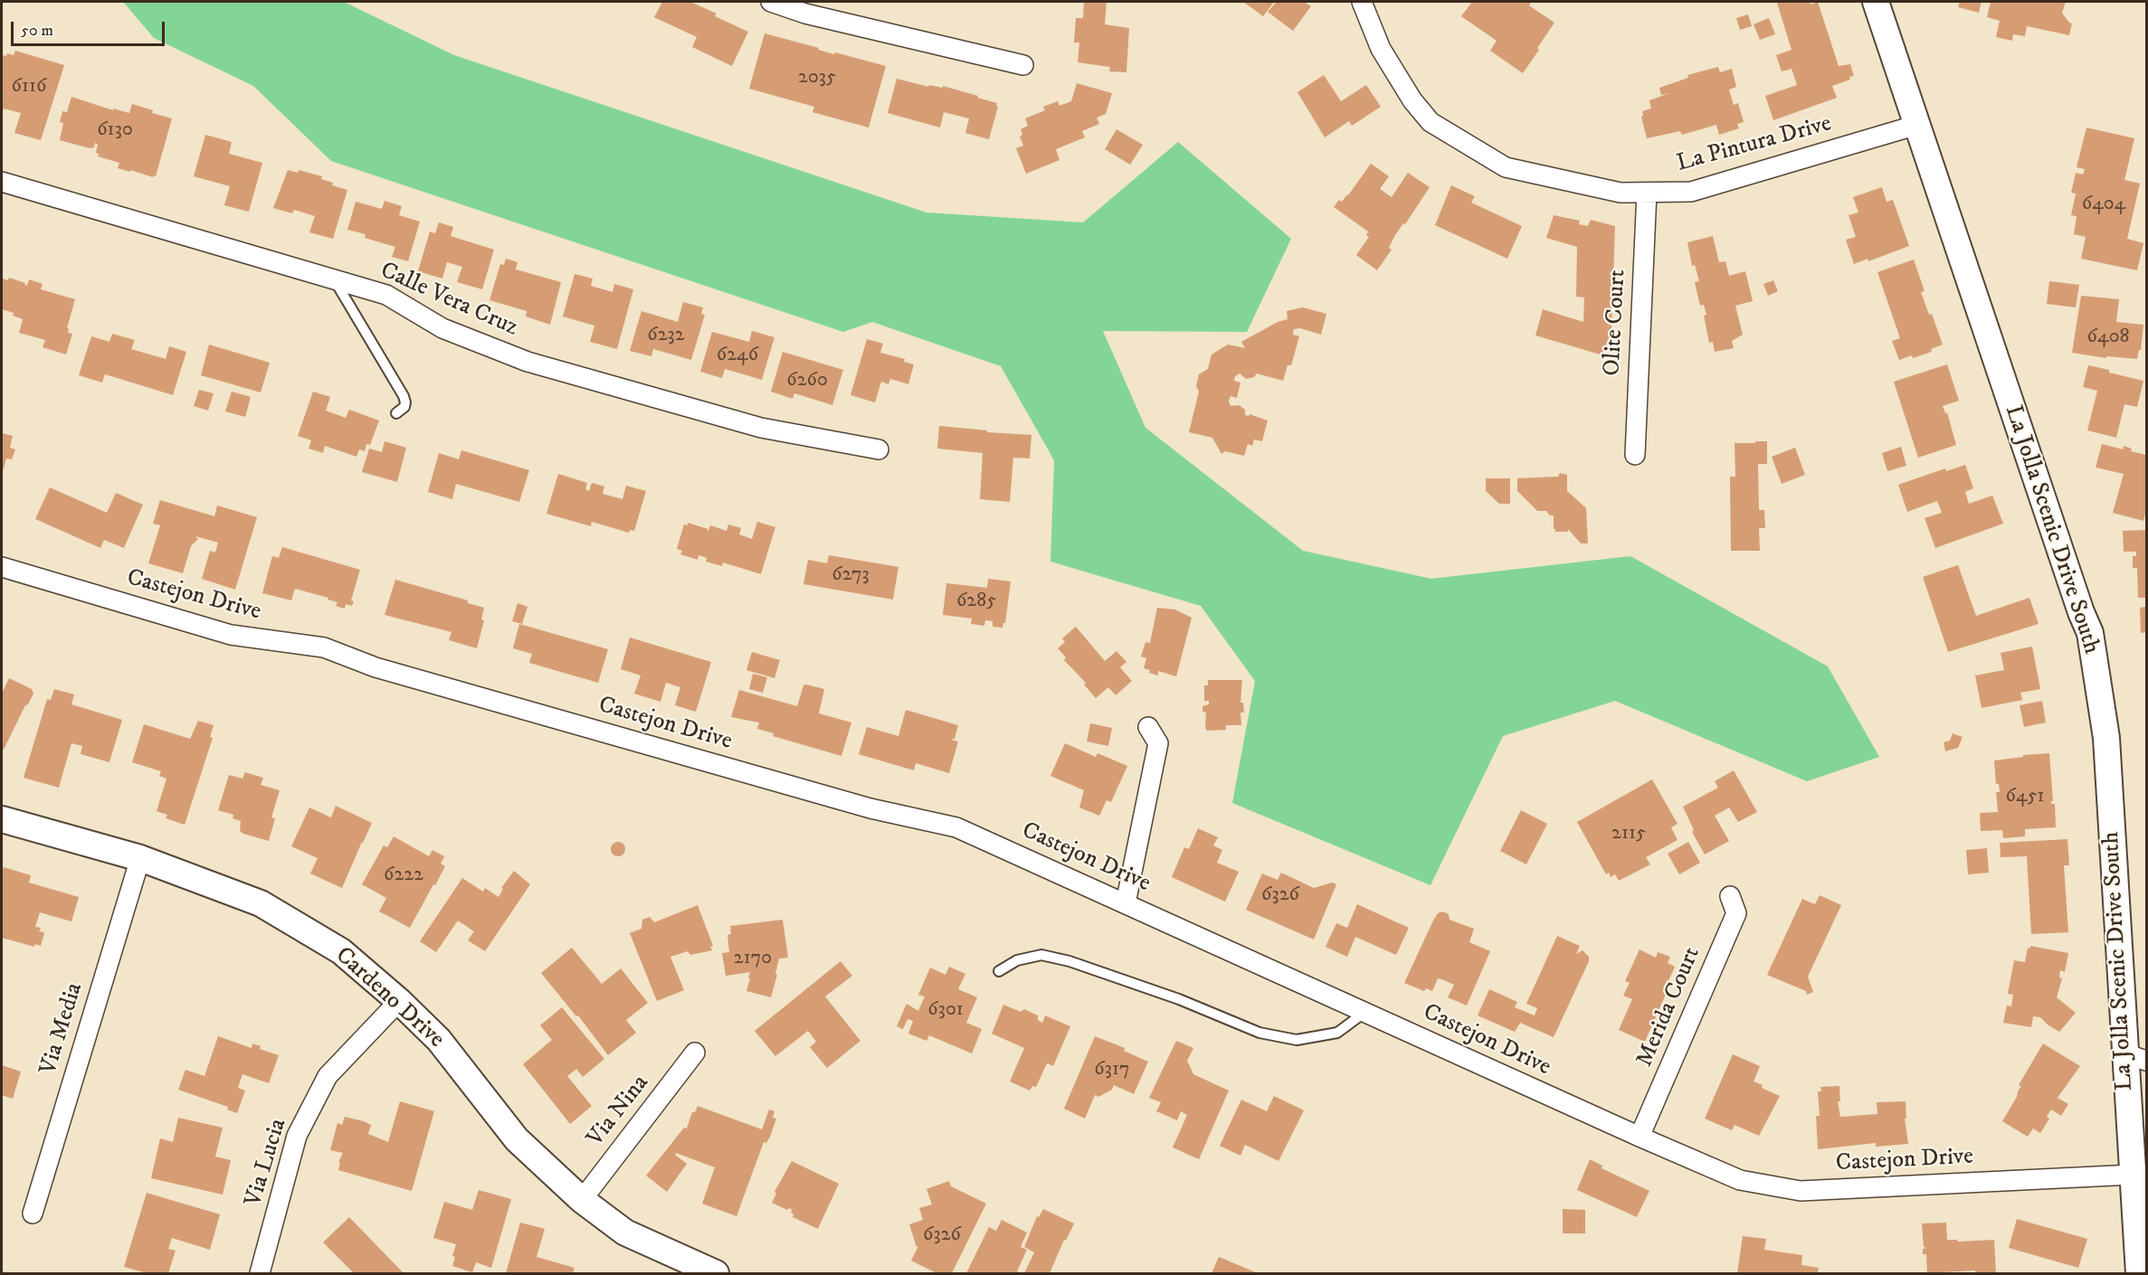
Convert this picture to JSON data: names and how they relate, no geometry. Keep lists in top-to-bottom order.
{
  "streets": {
    "street": [
      "La Pintura Drive",
      "Calle Vera Cruz",
      "Olite Court",
      "La Jolla Scenic Drive South",
      "Castejon Drive",
      "Cardeno Drive",
      "Merida Court",
      "Via Media",
      "Via Nina",
      "Via Lucia"
    ]
  },
  "crossings": [
    ["La Pintura Drive", "Olite Court"],
    ["La Pintura Drive", "La Jolla Scenic Drive South"],
    ["La Jolla Scenic Drive South", "Castejon Drive"],
    ["Castejon Drive", "Merida Court"],
    ["Cardeno Drive", "Via Media"],
    ["Cardeno Drive", "Via Nina"],
    ["Cardeno Drive", "Via Lucia"]
  ],
  "house_numbers": [
    "2035",
    "6116",
    "6130",
    "6404",
    "6232",
    "6408",
    "6246",
    "6260",
    "6273",
    "6285",
    "6451",
    "2115",
    "6222",
    "6326",
    "2170",
    "6301",
    "6317",
    "6326"
  ],
  "scale_bar": "50 m"
}
